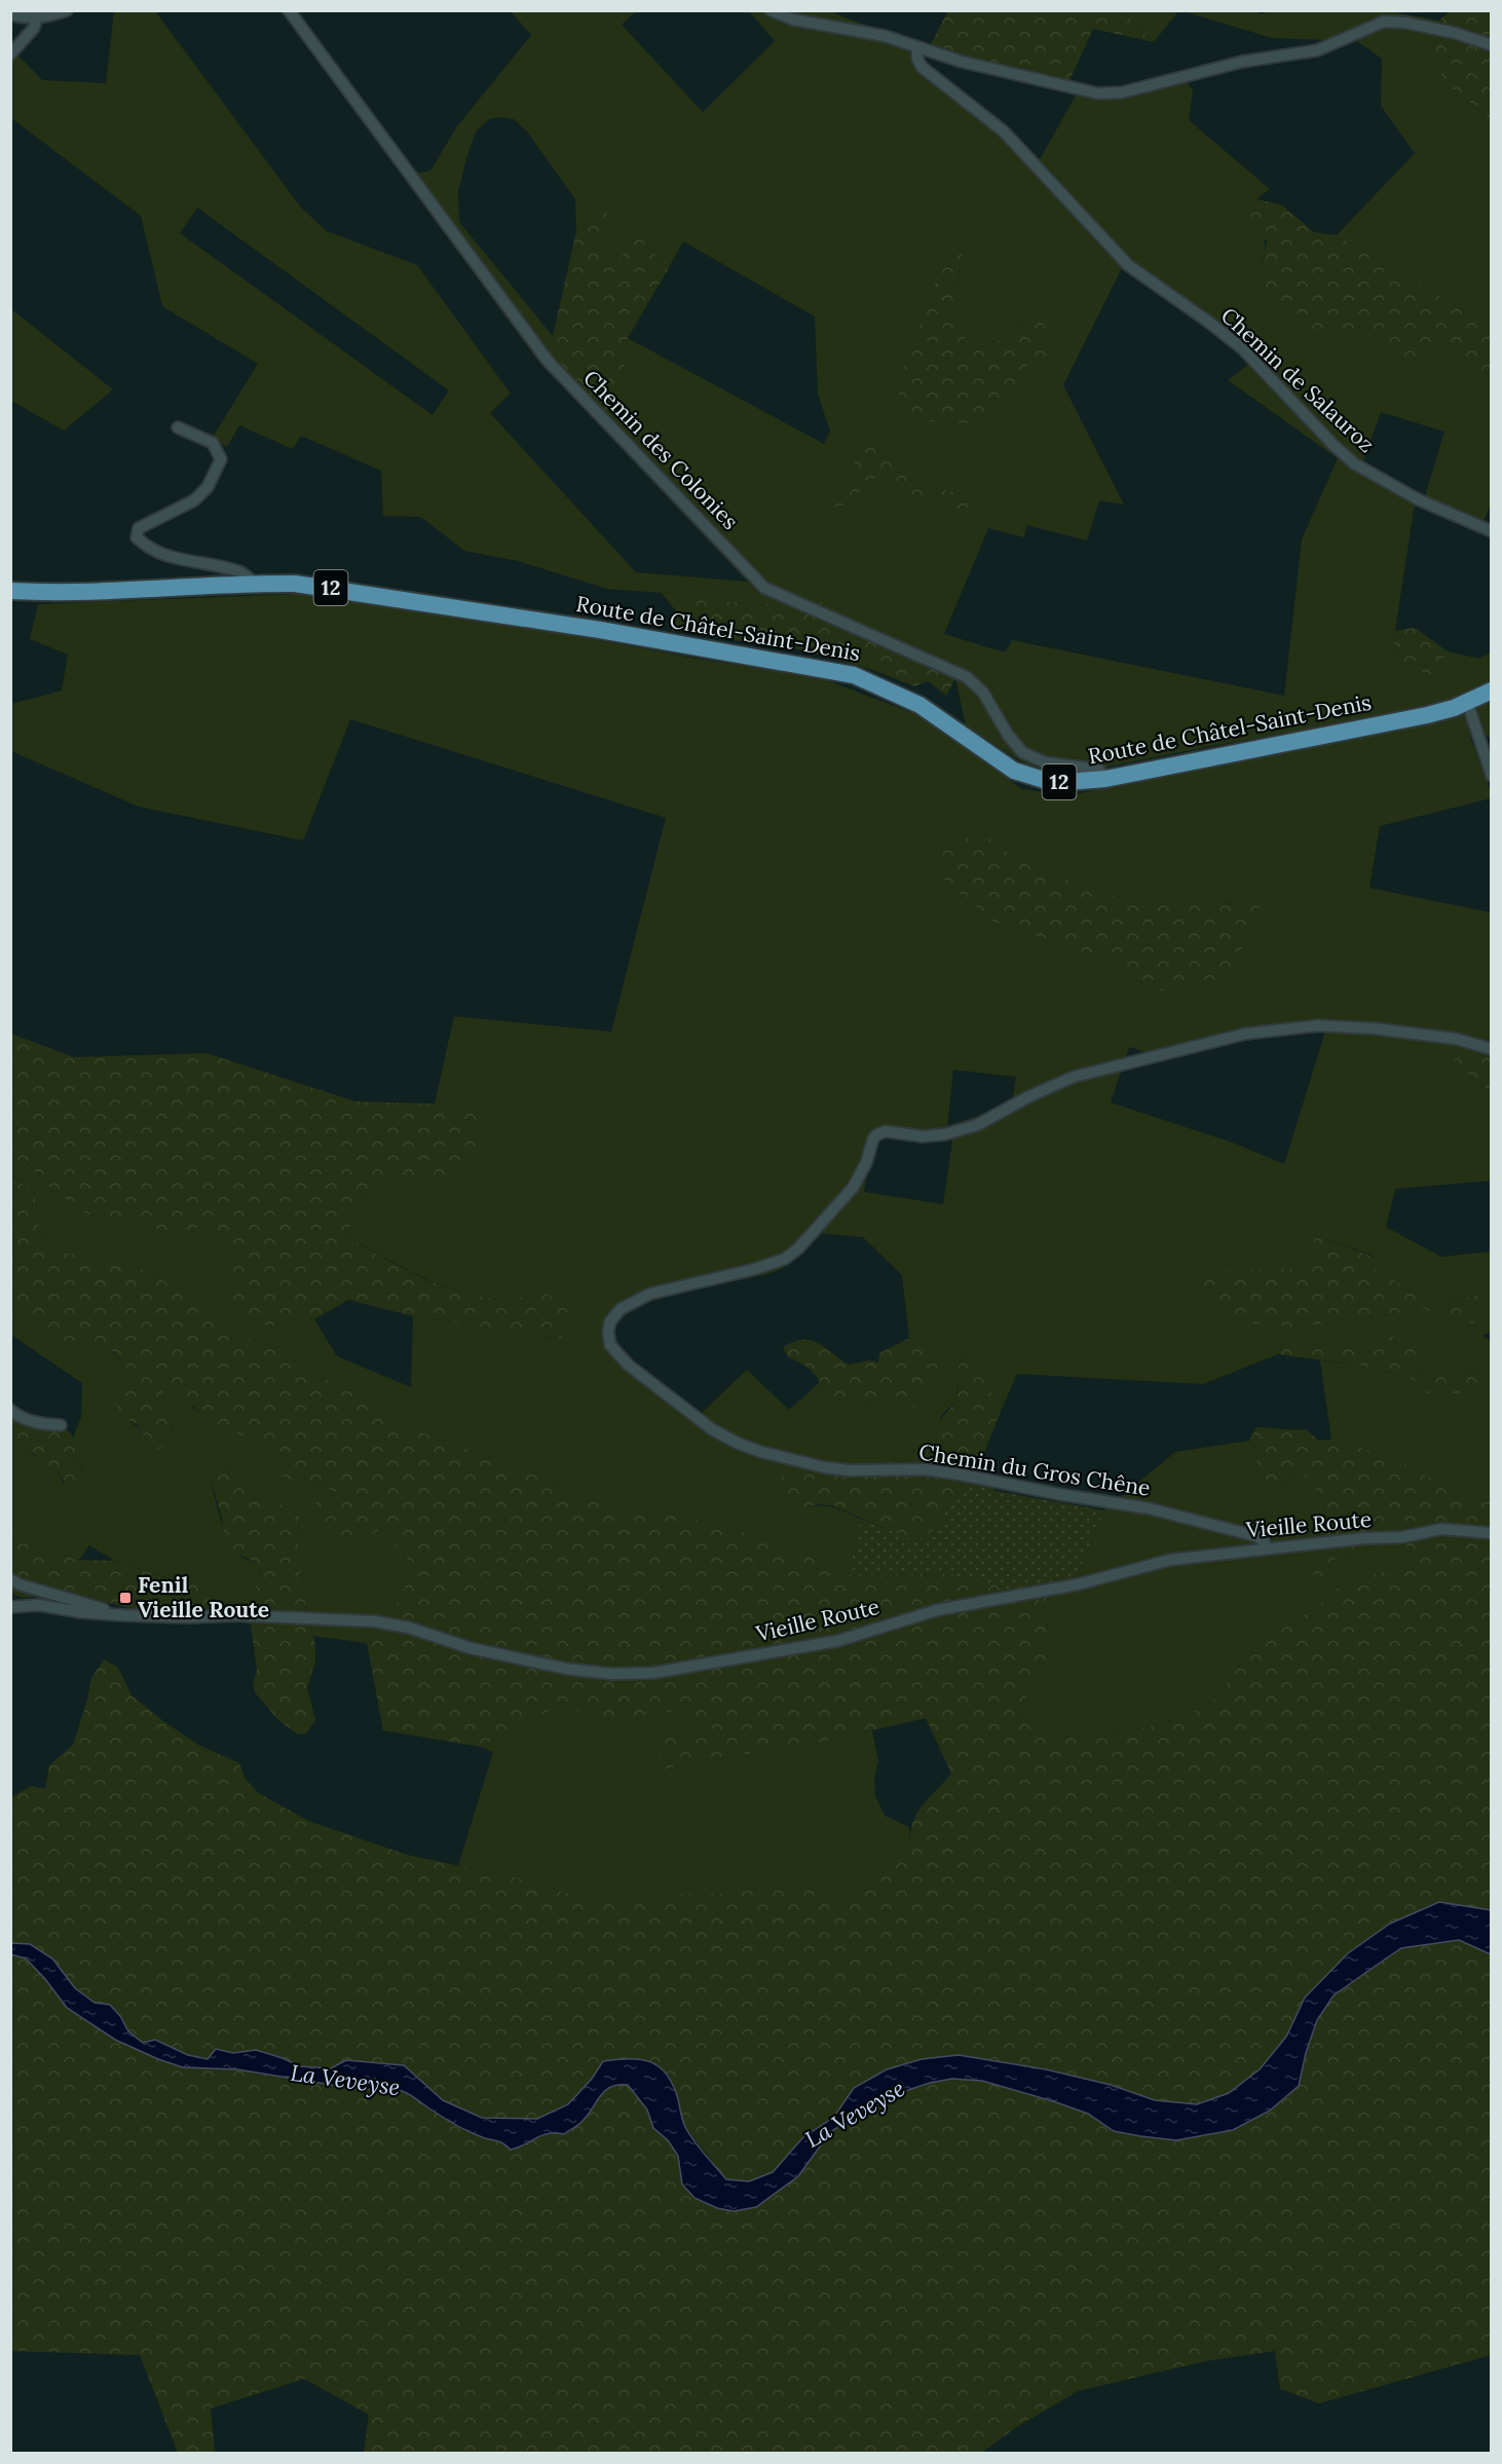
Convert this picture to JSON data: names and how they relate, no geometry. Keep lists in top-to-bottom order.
{
  "streets": {
    "main road": ["12", "Route de Châtel-Saint-Denis"],
    "street": [
      "Chemin de Salauroz",
      "Chemin des Colonies",
      "Chemin du Gros Chêne",
      "Vieille Route"
    ]
  },
  "crossings": [
    ["Chemin des Colonies", "Route de Châtel-Saint-Denis"],
    ["Chemin du Gros Chêne", "Vieille Route"]
  ],
  "water": ["La Veveyse"],
  "places": {
    "transit": ["Fenil Vieille Route"]
  }
}
